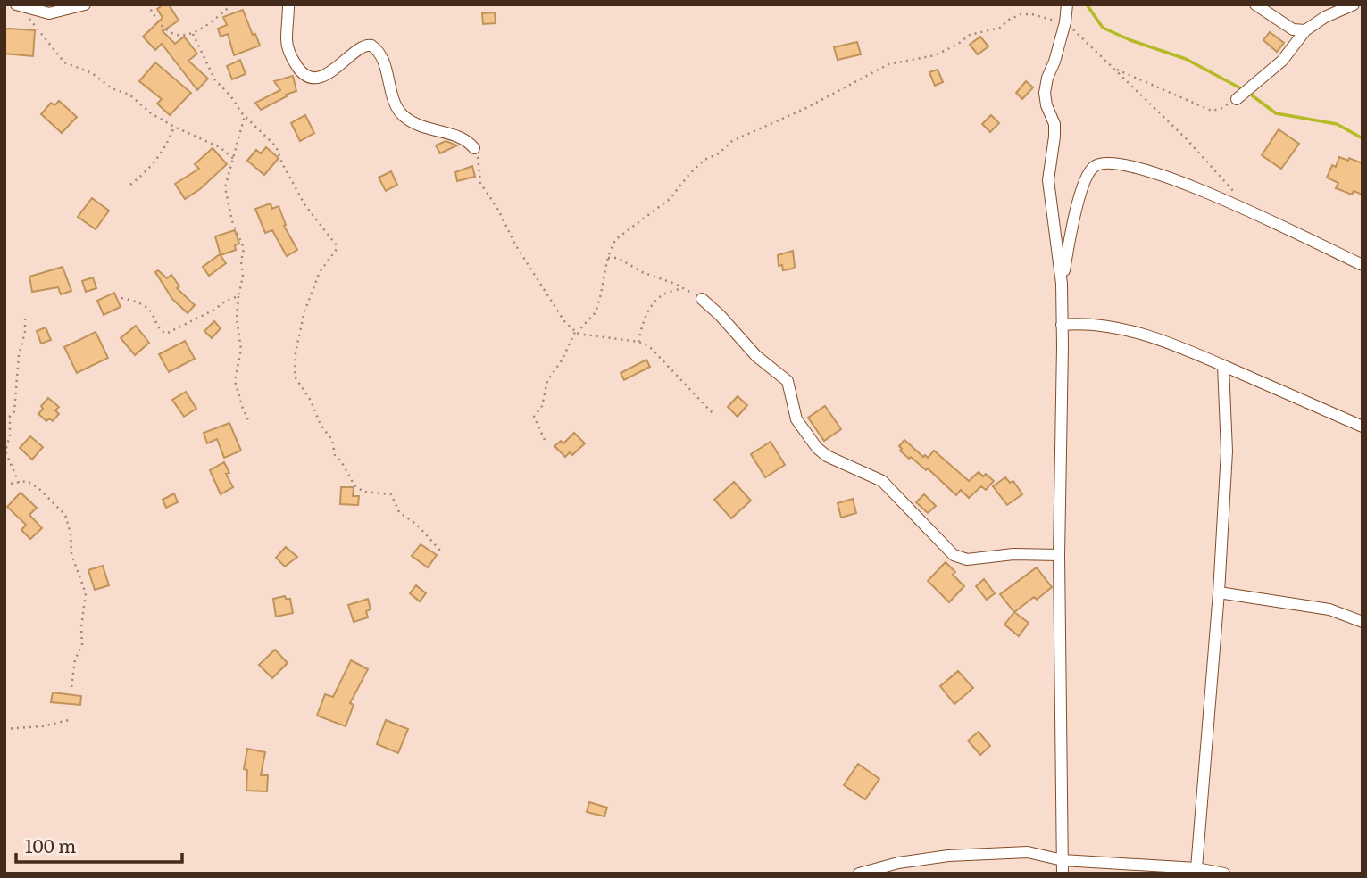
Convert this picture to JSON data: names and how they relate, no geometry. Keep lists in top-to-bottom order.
{
  "scale_bar": "100 m"
}
